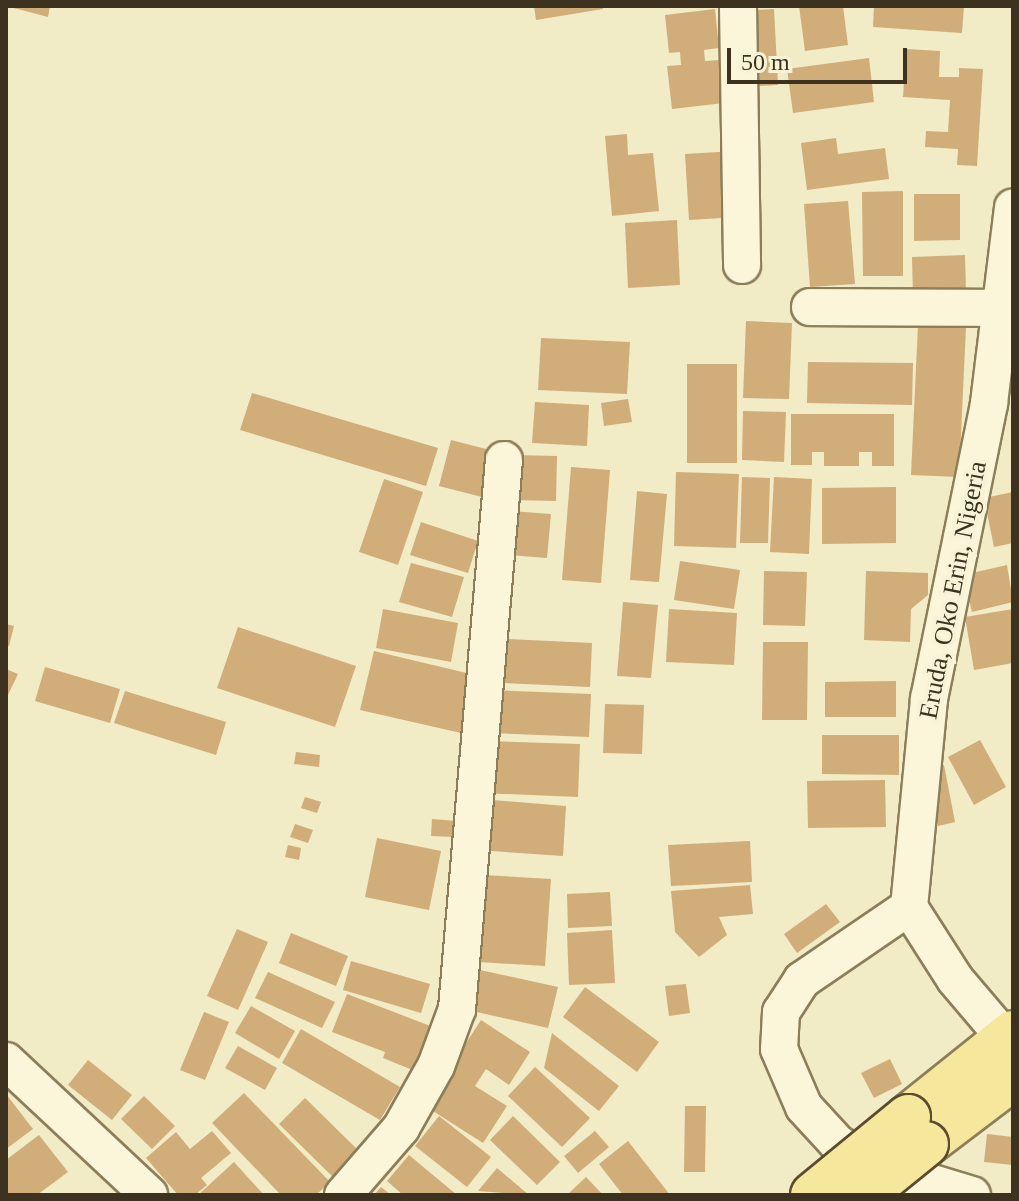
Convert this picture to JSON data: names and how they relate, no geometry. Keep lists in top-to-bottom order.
{
  "streets": {
    "street": ["Eruda, Oko Erin, Nigeria"]
  },
  "scale_bar": "50 m"
}
